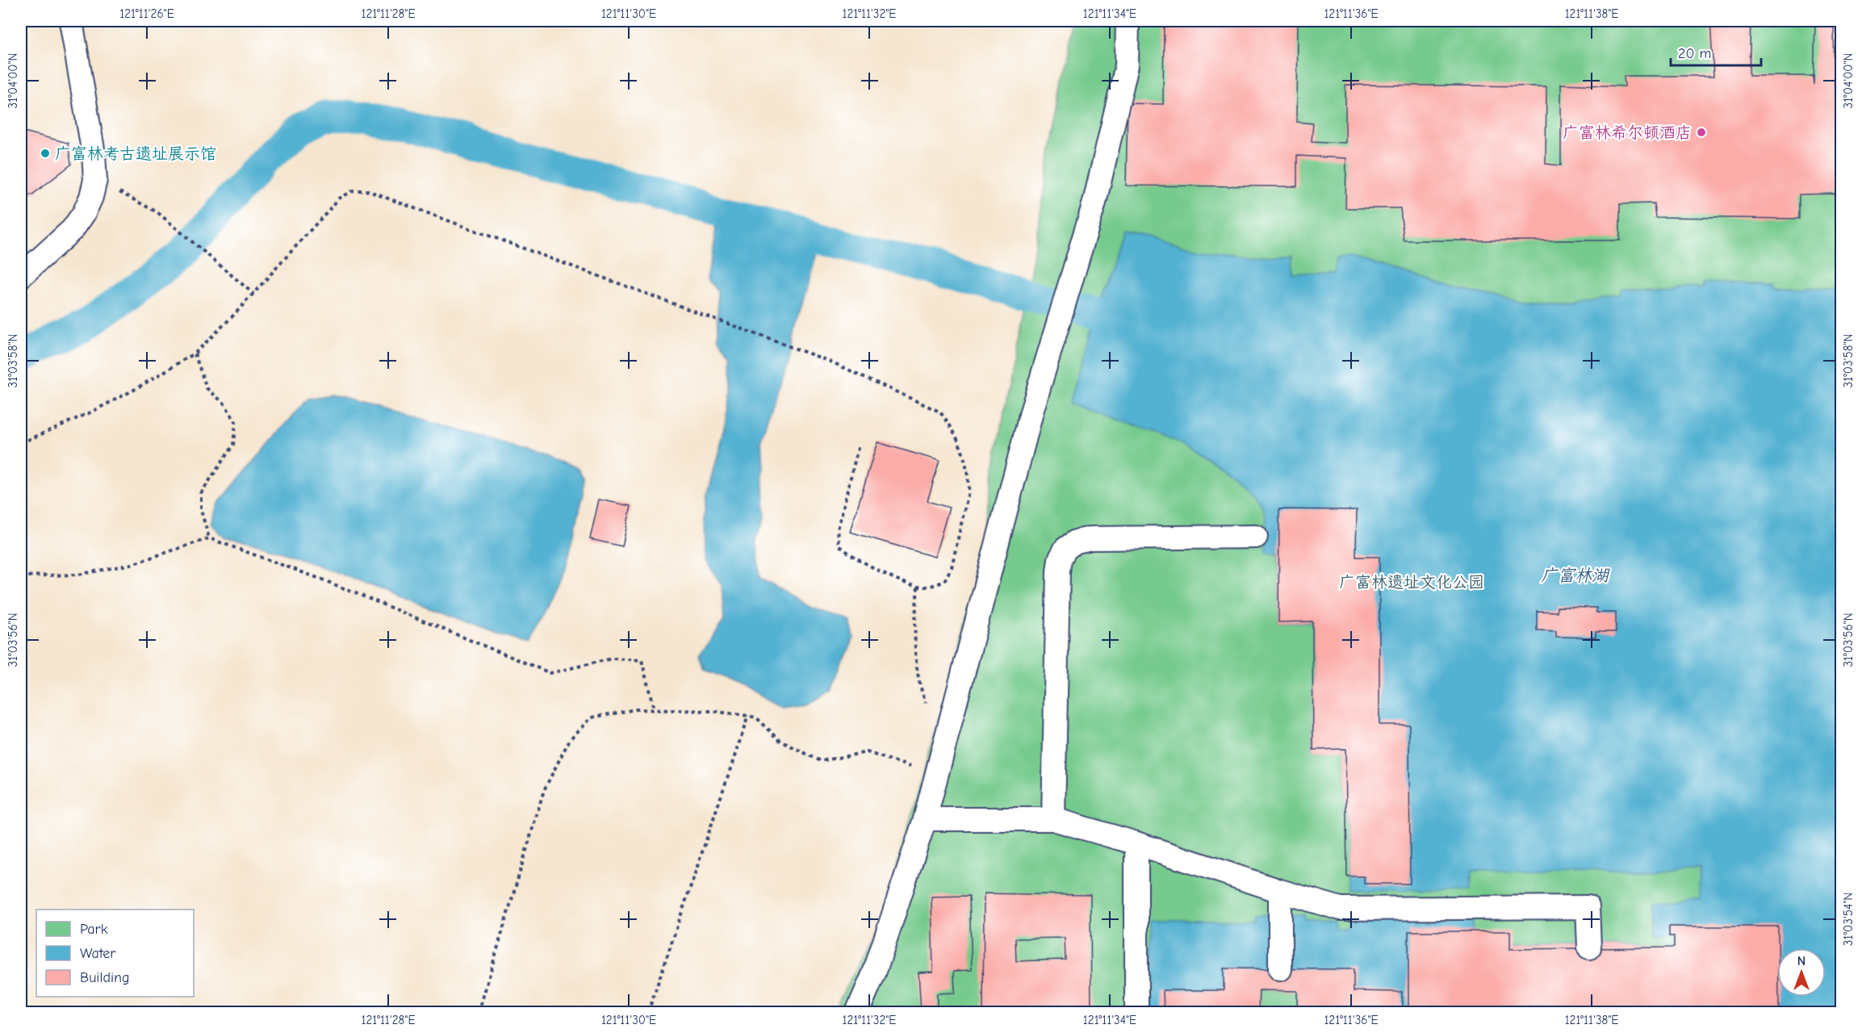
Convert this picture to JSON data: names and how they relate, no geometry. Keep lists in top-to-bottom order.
{
  "water": ["广富林湖"],
  "parks": ["广富林遗址文化公园"],
  "places": ["广富林希尔顿酒店", "广富林考古遗址展示馆"],
  "legend": ["Park", "Water", "Building"],
  "scale_bar": "20 m",
  "north": "top",
  "coordinates": [
    "121°11'26\"E",
    "121°11'28\"E",
    "121°11'30\"E",
    "121°11'32\"E",
    "121°11'34\"E",
    "121°11'36\"E",
    "121°11'38\"E",
    "31°04'00\"N",
    "31°03'58\"N",
    "31°03'56\"N",
    "31°03'54\"N"
  ]
}
